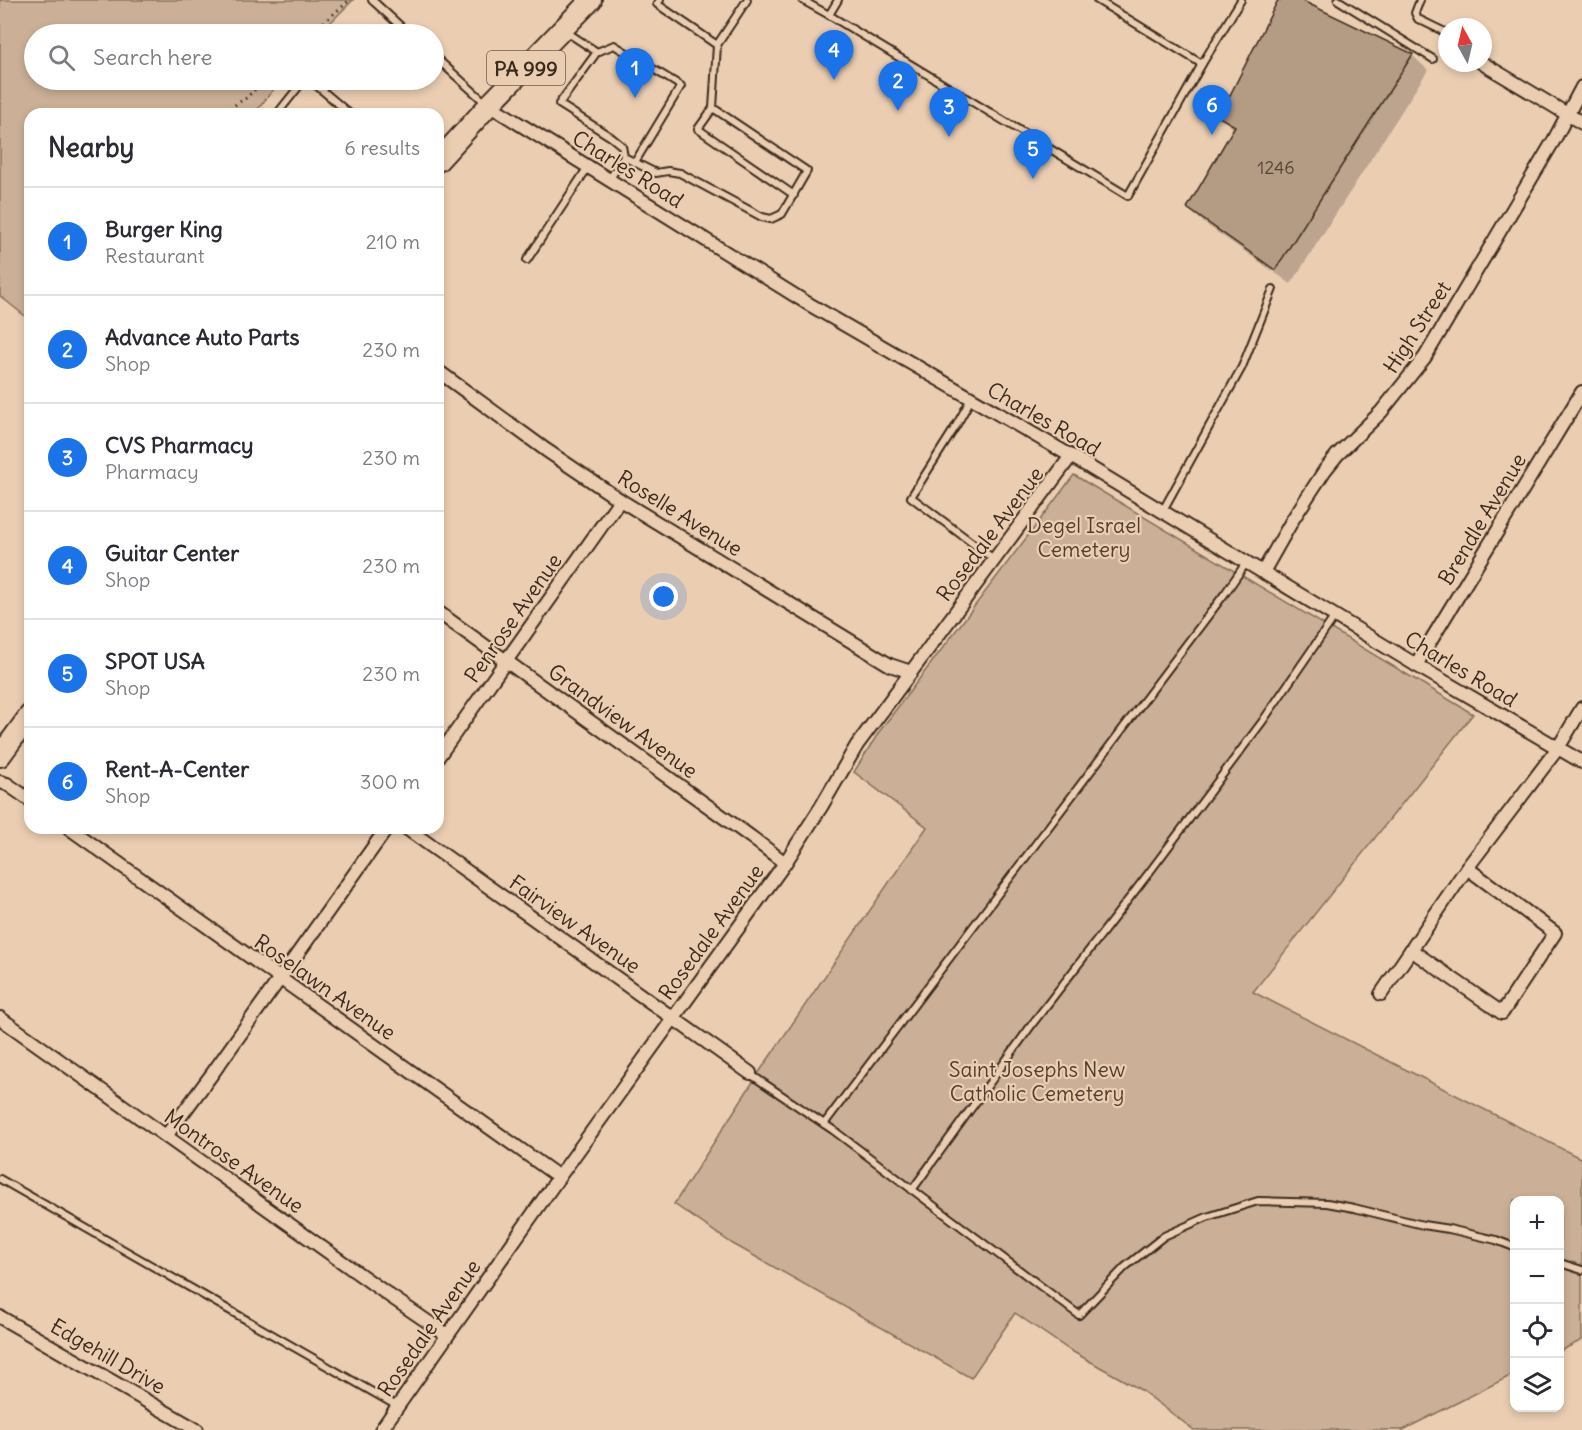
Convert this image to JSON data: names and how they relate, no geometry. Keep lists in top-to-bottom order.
{
  "streets": {
    "main road": ["PA 999"],
    "street": [
      "Charles Road",
      "High Street",
      "Roselle Avenue",
      "Brendle Avenue",
      "Rosedale Avenue",
      "Penrose Avenue",
      "Grandview Avenue",
      "Fairview Avenue",
      "Roselawn Avenue",
      "Montrose Avenue",
      "Edgehill Drive"
    ]
  },
  "crossings": [
    ["PA 999", "Charles Road"],
    ["Charles Road", "High Street"],
    ["Charles Road", "Brendle Avenue"],
    ["Charles Road", "Rosedale Avenue"],
    ["Roselle Avenue", "Rosedale Avenue"],
    ["Roselle Avenue", "Penrose Avenue"],
    ["Rosedale Avenue", "Grandview Avenue"],
    ["Rosedale Avenue", "Fairview Avenue"],
    ["Rosedale Avenue", "Roselawn Avenue"],
    ["Rosedale Avenue", "Montrose Avenue"],
    ["Penrose Avenue", "Grandview Avenue"]
  ],
  "parks": ["Degel Israel Cemetery", "Saint Josephs New Catholic Cemetery"],
  "house_numbers": ["1246"],
  "north": "top",
  "page": {
    "search": "Search here",
    "pins": [
      "4",
      "1",
      "2",
      "6",
      "3",
      "5"
    ],
    "heading": ["Nearby", "6 results"],
    "list": [
      {
        "mark": "1",
        "name": "Burger King",
        "note": "Restaurant",
        "value": "210 m"
      },
      {
        "mark": "2",
        "name": "Advance Auto Parts",
        "note": "Shop",
        "value": "230 m"
      },
      {
        "mark": "3",
        "name": "CVS Pharmacy",
        "note": "Pharmacy",
        "value": "230 m"
      },
      {
        "mark": "4",
        "name": "Guitar Center",
        "note": "Shop",
        "value": "230 m"
      },
      {
        "mark": "5",
        "name": "SPOT USA",
        "note": "Shop",
        "value": "230 m"
      },
      {
        "mark": "6",
        "name": "Rent-A-Center",
        "note": "Shop",
        "value": "300 m"
      }
    ],
    "map_buttons": ["+", "−"]
  }
}
